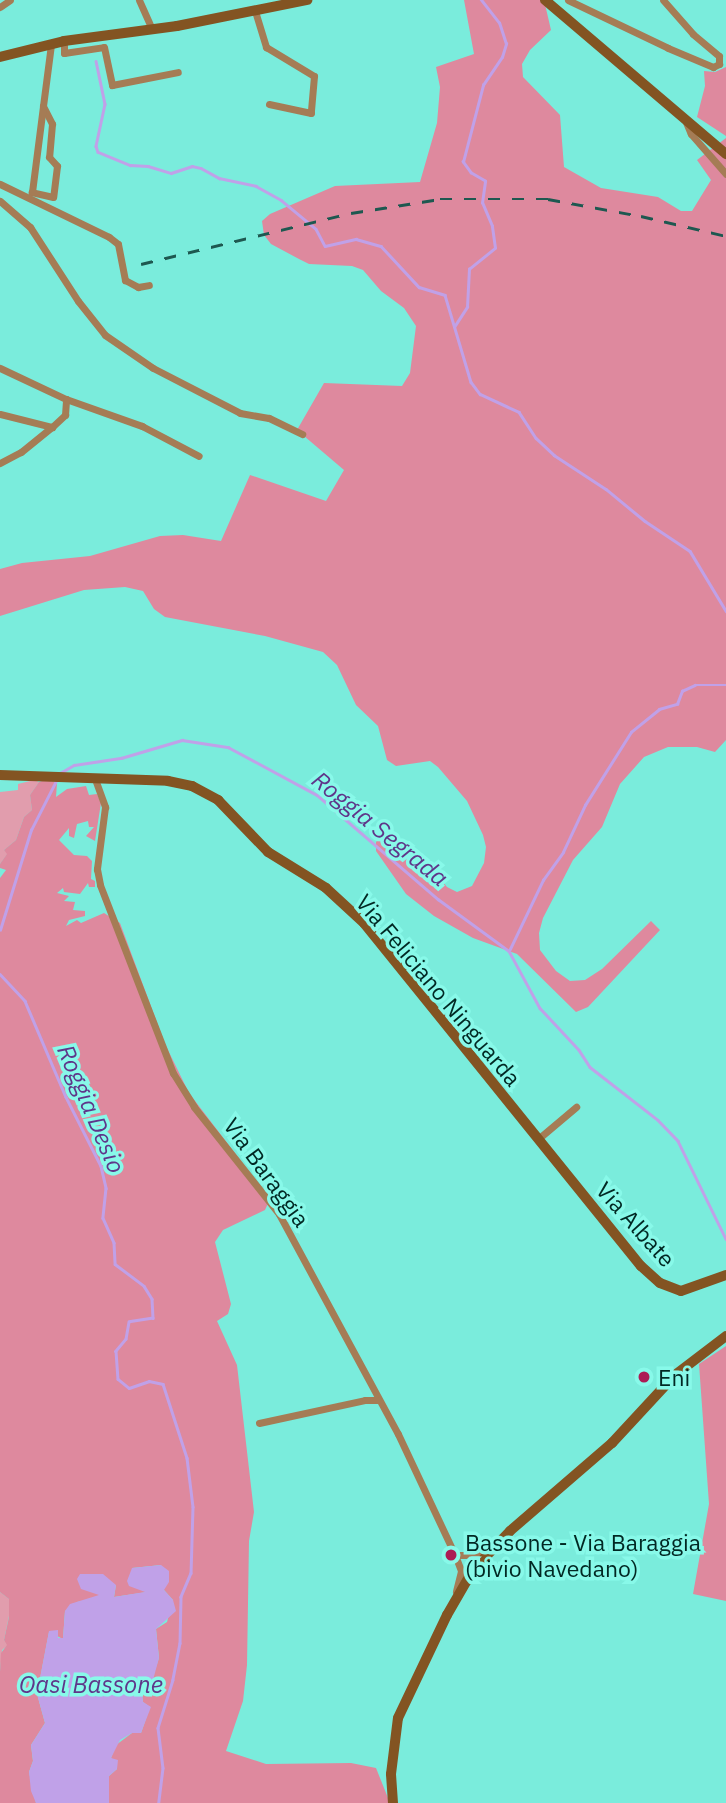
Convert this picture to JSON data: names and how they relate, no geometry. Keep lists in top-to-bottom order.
{
  "streets": {
    "street": ["Via Feliciano Ninguarda", "Via Baraggia", "Via Albate"]
  },
  "crossings": [
    ["Via Feliciano Ninguarda", "Via Baraggia"],
    ["Via Feliciano Ninguarda", "Via Albate"]
  ],
  "water": ["Roggia Segrada", "Roggia Desio", "Oasi Bassone"],
  "places": ["Eni", "Bassone - Via Baraggia (bivio Navedano)"]
}
